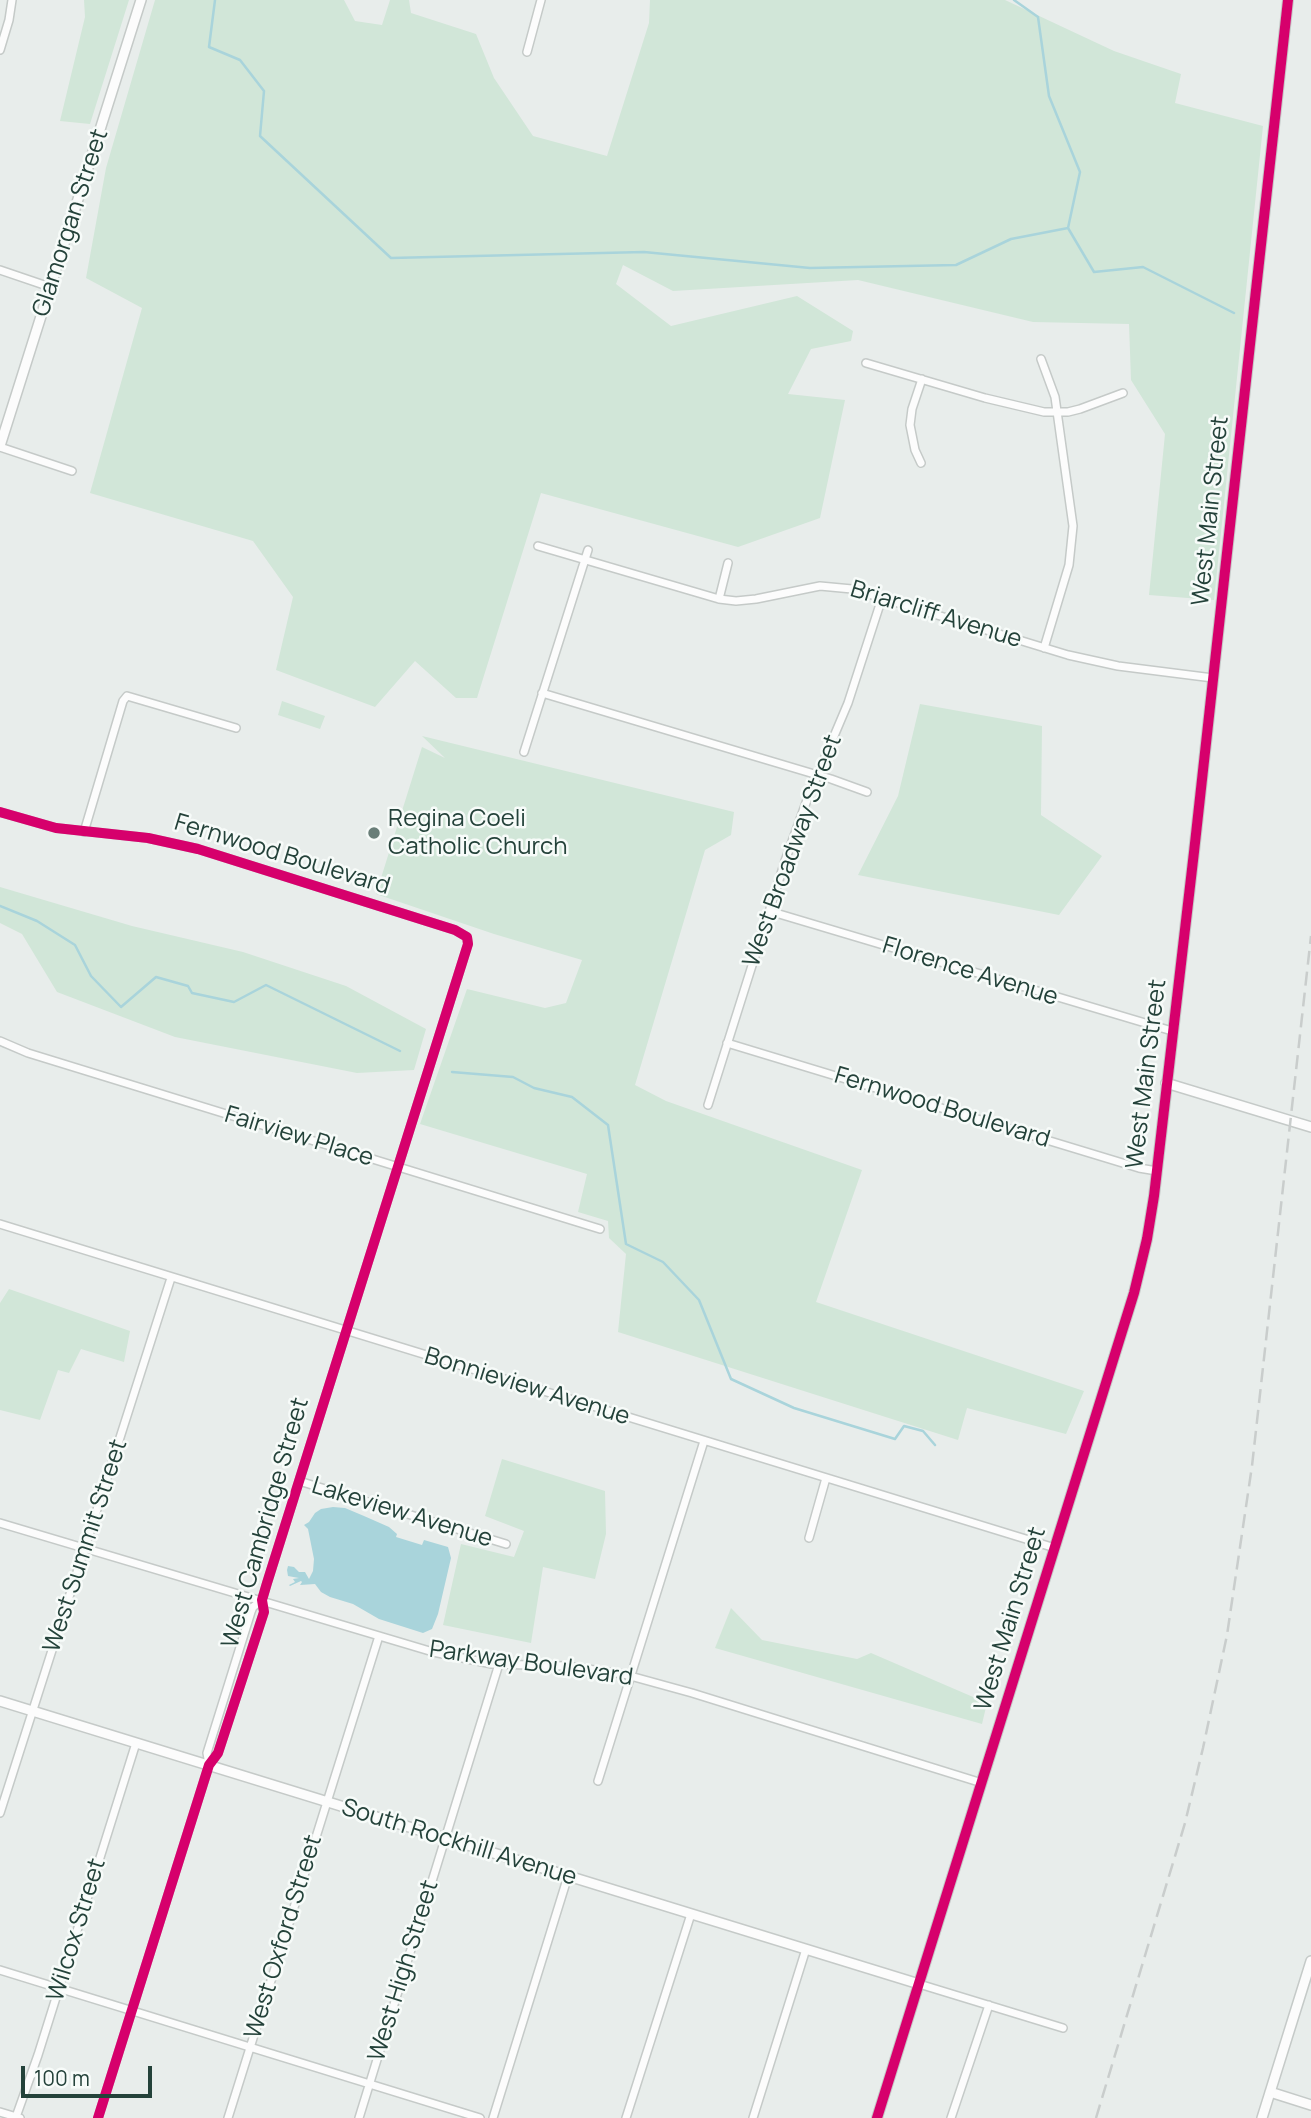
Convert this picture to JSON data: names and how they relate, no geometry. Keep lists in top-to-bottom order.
{
  "streets": {
    "street": [
      "Glamorgan Street",
      "West Main Street",
      "Briarcliff Avenue",
      "West Broadway Street",
      "Fernwood Boulevard",
      "Florence Avenue",
      "Fairview Place",
      "Bonnieview Avenue",
      "Lakeview Avenue",
      "West Cambridge Street",
      "West Summit Street",
      "Parkway Boulevard",
      "South Rockhill Avenue",
      "Wilcox Street",
      "West Oxford Street",
      "West High Street"
    ]
  },
  "crossings": [
    ["West Main Street", "Briarcliff Avenue"],
    ["West Main Street", "Fernwood Boulevard"],
    ["West Main Street", "Florence Avenue"],
    ["West Main Street", "Bonnieview Avenue"],
    ["West Main Street", "Parkway Boulevard"],
    ["West Main Street", "South Rockhill Avenue"],
    ["Briarcliff Avenue", "West Broadway Street"],
    ["West Broadway Street", "Fernwood Boulevard"],
    ["West Broadway Street", "Florence Avenue"],
    ["Fernwood Boulevard", "West Cambridge Street"],
    ["Fairview Place", "West Cambridge Street"],
    ["Bonnieview Avenue", "West Cambridge Street"],
    ["Bonnieview Avenue", "West Summit Street"],
    ["Lakeview Avenue", "West Cambridge Street"],
    ["West Cambridge Street", "Parkway Boulevard"],
    ["West Cambridge Street", "South Rockhill Avenue"],
    ["West Summit Street", "Parkway Boulevard"],
    ["West Summit Street", "South Rockhill Avenue"],
    ["Parkway Boulevard", "West Oxford Street"],
    ["Parkway Boulevard", "West High Street"],
    ["South Rockhill Avenue", "Wilcox Street"],
    ["South Rockhill Avenue", "West Oxford Street"],
    ["South Rockhill Avenue", "West High Street"]
  ],
  "places": ["Regina Coeli Catholic Church"],
  "scale_bar": "100 m"
}
